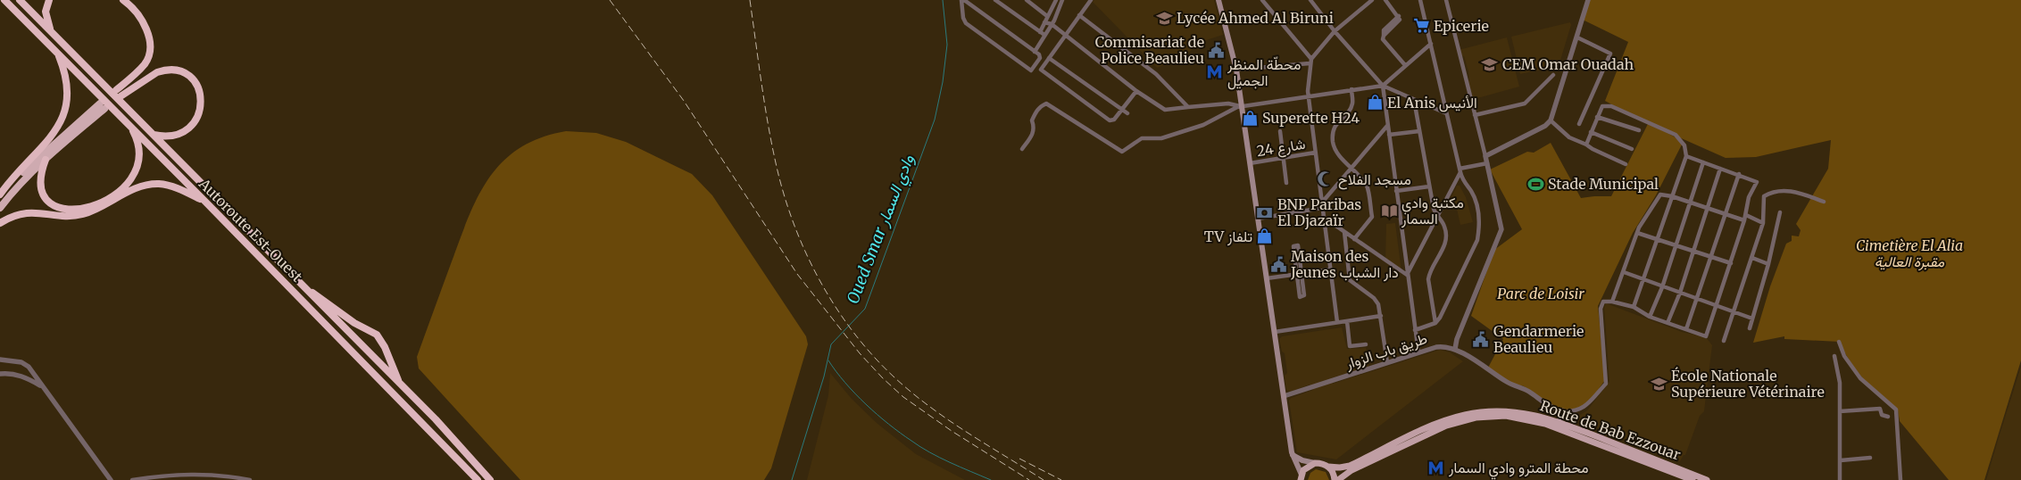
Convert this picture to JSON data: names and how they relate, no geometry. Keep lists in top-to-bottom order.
{
  "streets": {
    "highway": ["Autoroute Est-Ouest"],
    "main road": ["Route de Bab Ezzouar"],
    "street": ["شارع 24", "طريق باب الزوار"]
  },
  "water": ["Oued Smar وادي السمار"],
  "parks": ["Cimetière El Alia مقبرة العالية", "Parc de Loisir"],
  "places": {
    "school or university": ["Lycée Ahmed Al Biruni", "CEM Omar Ouadah", "École Nationale Supérieure Vétérinaire"],
    "supermarket": ["Epicerie"],
    "public building": ["Commisariat de Police Beaulieu", "Maison des Jeunes دار الشباب", "Gendarmerie Beaulieu"],
    "metro station": ["محطّة المنظر الجميل", "محطة المترو وادي السمار"],
    "shop": ["El Anis الأنيس", "Superette H24", "TV تلفاز"],
    "mosque": ["مسجد الفلاح"],
    "sports": ["Stade Municipal"],
    "library": ["مكتبة وادي السمار"],
    "bank": ["BNP Paribas El Djazaïr"]
  }
}
